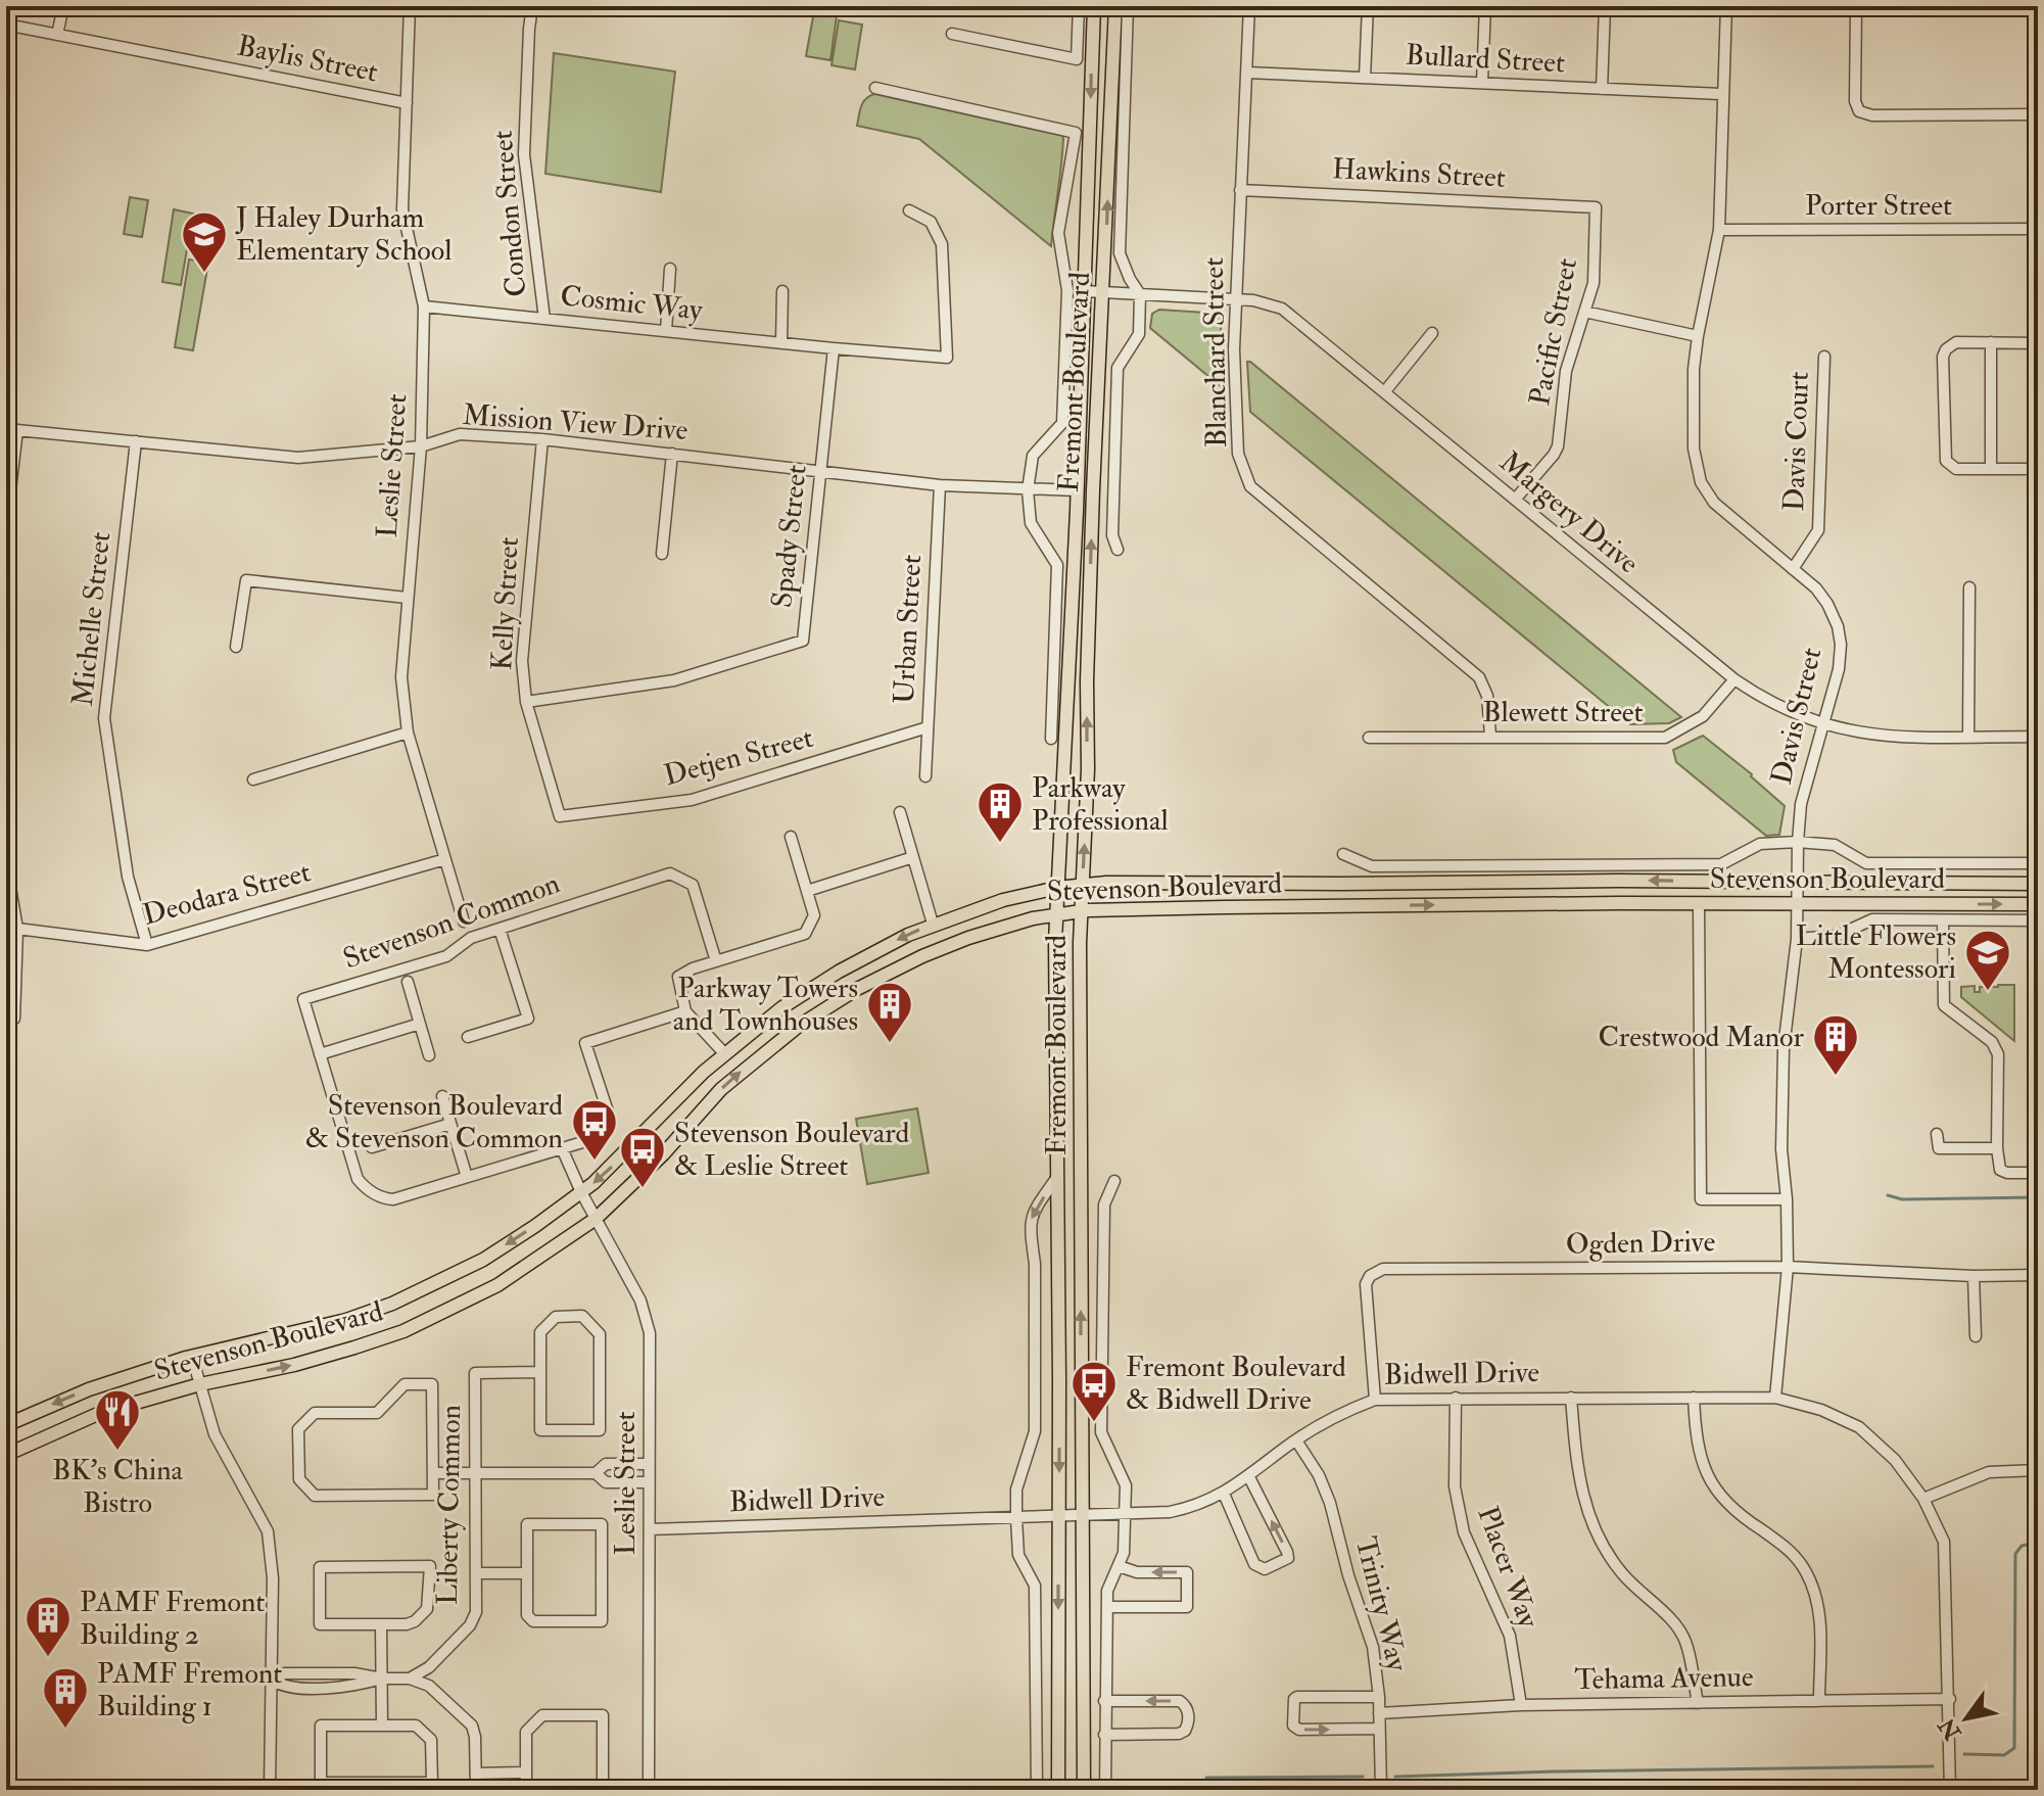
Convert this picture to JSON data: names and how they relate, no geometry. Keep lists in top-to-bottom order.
{
  "streets": {
    "main road": ["Fremont Boulevard", "Mission View Drive", "Stevenson Boulevard"],
    "street": [
      "Baylis Street",
      "Bullard Street",
      "Hawkins Street",
      "Porter Street",
      "Condon Street",
      "Cosmic Way",
      "Pacific Street",
      "Blanchard Street",
      "Davis Court",
      "Leslie Street",
      "Margery Drive",
      "Spady Street",
      "Kelly Street",
      "Michelle Street",
      "Urban Street",
      "Blewett Street",
      "Davis Street",
      "Detjen Street",
      "Deodara Street",
      "Stevenson Common",
      "Ogden Drive",
      "Bidwell Drive",
      "Liberty Common",
      "Placer Way",
      "Trinity Way",
      "Tehama Avenue"
    ]
  },
  "crossings": [
    ["Baylis Street", "Leslie Street"],
    ["Bullard Street", "Blanchard Street"],
    ["Bullard Street", "Davis Street"],
    ["Hawkins Street", "Pacific Street"],
    ["Hawkins Street", "Blanchard Street"],
    ["Porter Street", "Davis Street"],
    ["Condon Street", "Cosmic Way"],
    ["Cosmic Way", "Leslie Street"],
    ["Cosmic Way", "Spady Street"],
    ["Pacific Street", "Margery Drive"],
    ["Blanchard Street", "Margery Drive"],
    ["Blanchard Street", "Blewett Street"],
    ["Fremont Boulevard", "Mission View Drive"],
    ["Fremont Boulevard", "Margery Drive"],
    ["Fremont Boulevard", "Stevenson Boulevard"],
    ["Fremont Boulevard", "Bidwell Drive"],
    ["Mission View Drive", "Leslie Street"],
    ["Mission View Drive", "Spady Street"],
    ["Mission View Drive", "Kelly Street"],
    ["Mission View Drive", "Michelle Street"],
    ["Mission View Drive", "Urban Street"],
    ["Davis Court", "Davis Street"],
    ["Leslie Street", "Stevenson Boulevard"],
    ["Leslie Street", "Deodara Street"],
    ["Leslie Street", "Bidwell Drive"],
    ["Margery Drive", "Blewett Street"],
    ["Margery Drive", "Davis Street"],
    ["Spady Street", "Kelly Street"],
    ["Kelly Street", "Detjen Street"],
    ["Michelle Street", "Deodara Street"],
    ["Urban Street", "Detjen Street"],
    ["Davis Street", "Stevenson Boulevard"],
    ["Davis Street", "Ogden Drive"],
    ["Davis Street", "Bidwell Drive"],
    ["Ogden Drive", "Bidwell Drive"],
    ["Bidwell Drive", "Placer Way"],
    ["Bidwell Drive", "Trinity Way"],
    ["Bidwell Drive", "Tehama Avenue"],
    ["Placer Way", "Tehama Avenue"],
    ["Trinity Way", "Tehama Avenue"]
  ],
  "places": {
    "school or university": ["J Haley Durham Elementary School", "Little Flowers Montessori"],
    "building": [
      "Parkway Professional",
      "Parkway Towers and Townhouses",
      "Crestwood Manor",
      "PAMF Fremont Building 2",
      "PAMF Fremont Building 1"
    ],
    "bus stop": ["Stevenson Boulevard & Stevenson Common", "Stevenson Boulevard & Leslie Street", "Fremont Boulevard & Bidwell Drive"],
    "restaurant": ["BK's China Bistro"]
  },
  "north": "bottom left"
}
